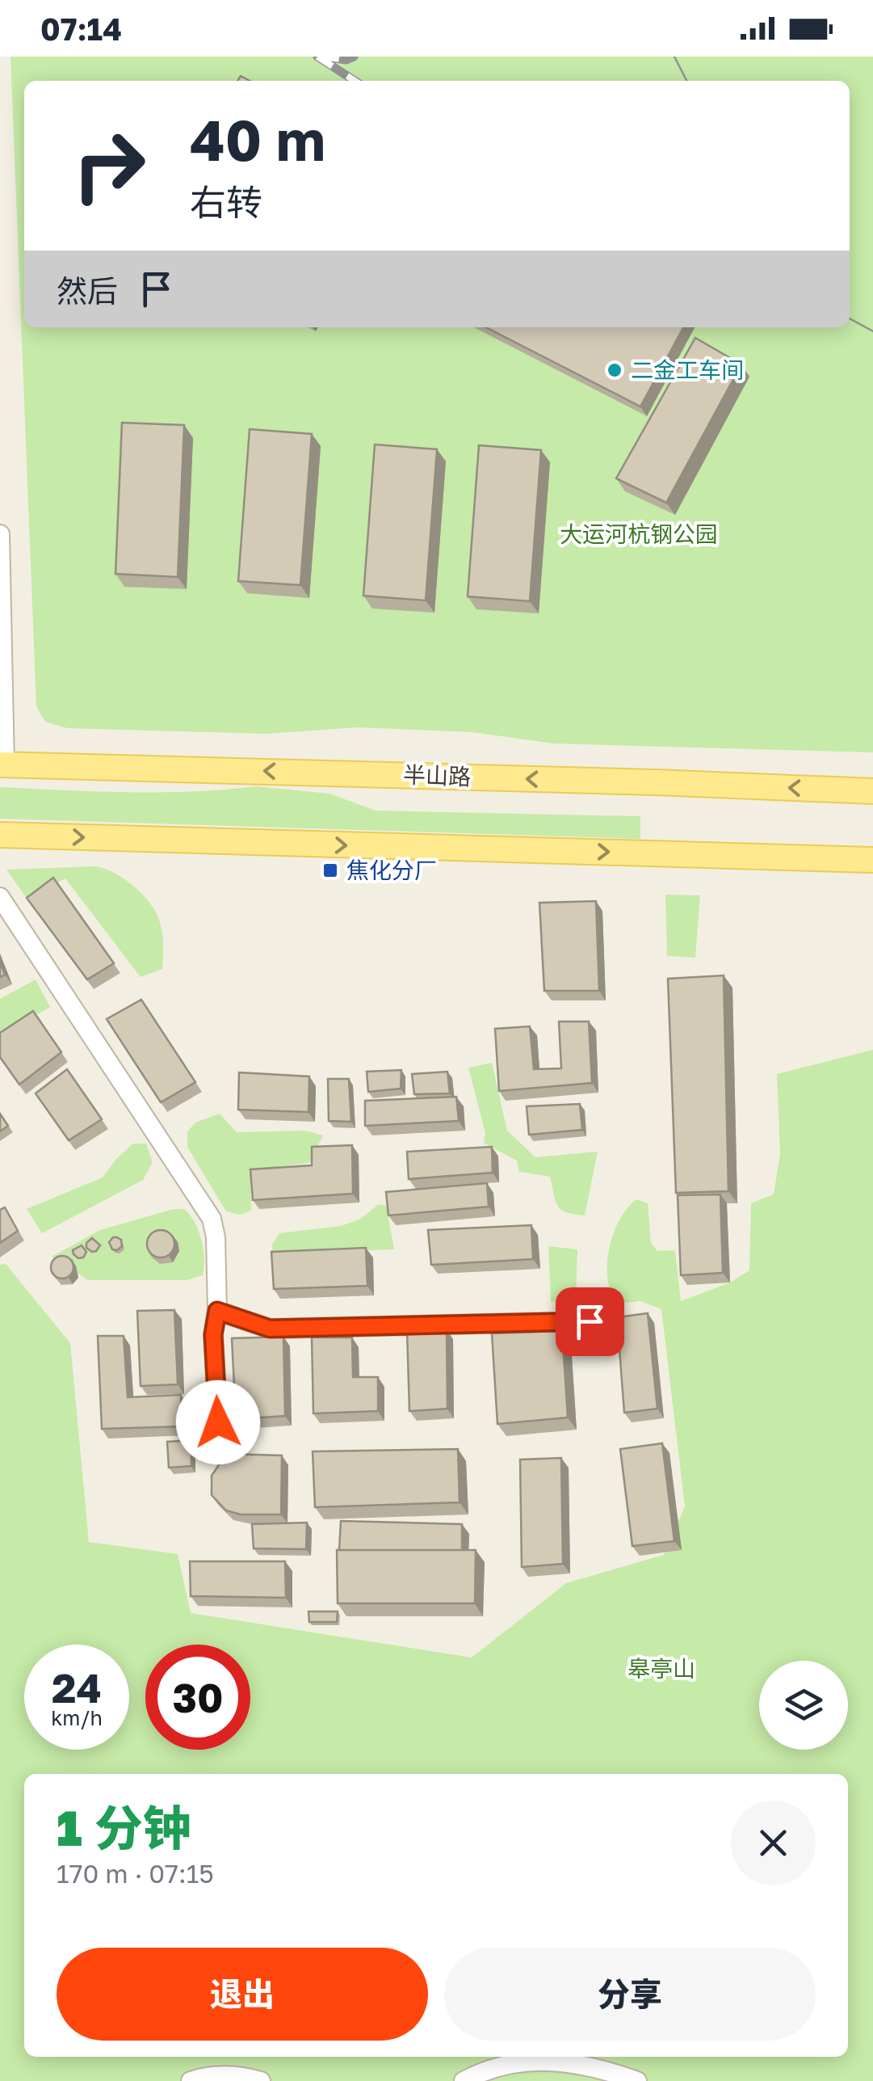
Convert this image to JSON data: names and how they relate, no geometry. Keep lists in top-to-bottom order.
{
  "streets": {
    "main road": ["半山路"]
  },
  "parks": ["大运河杭钢公园", "皋亭山"],
  "places": {
    "other": ["二金工车间"],
    "transit": ["焦化分厂"]
  },
  "page": {
    "status": "07:14",
    "turn": ["40 m", "右转"],
    "then": "然后",
    "speed": "24 km/h",
    "limit": "30",
    "heading": ["1 分钟", "170 m · 07:15"],
    "buttons": ["退出", "分享"]
  }
}
